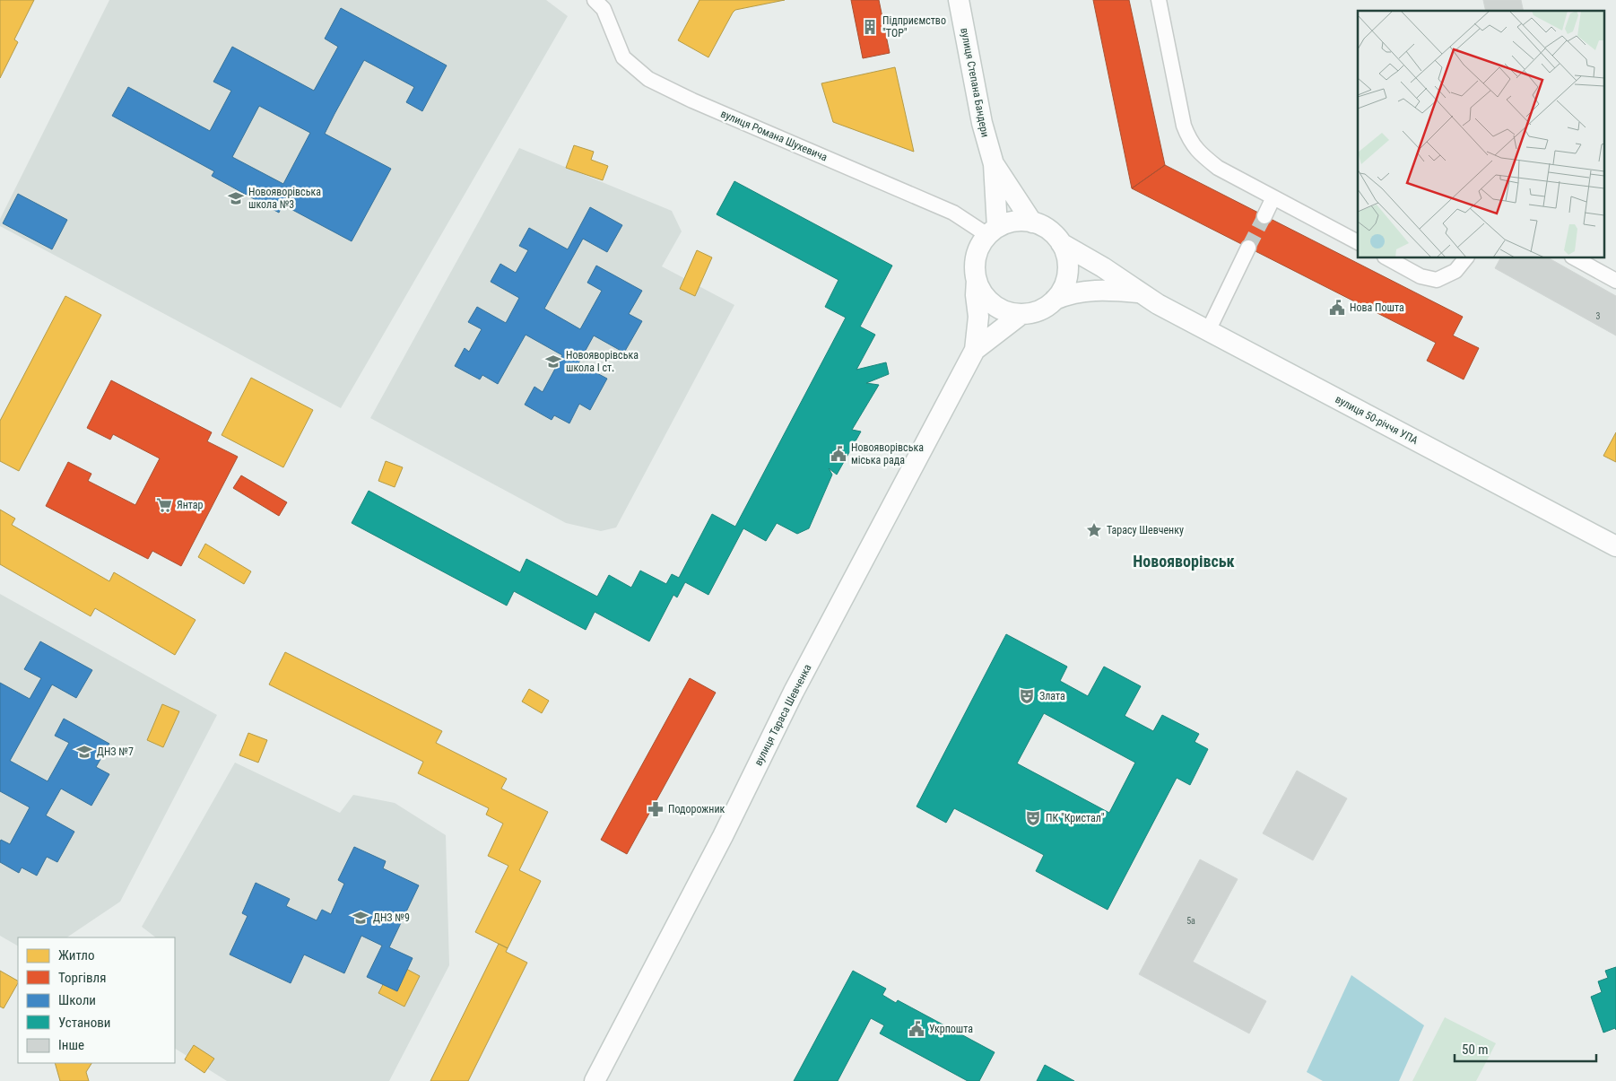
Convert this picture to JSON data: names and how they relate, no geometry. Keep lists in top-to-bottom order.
{
  "streets": {
    "street": [
      "вулиця Степана Бандери",
      "вулиця Романа Шухевича",
      "вулиця 50-річчя УПА",
      "вулиця Тараса Шевченка"
    ]
  },
  "crossings": [
    ["вулиця Степана Бандери", "вулиця Романа Шухевича"],
    ["вулиця Степана Бандери", "вулиця 50-річчя УПА"],
    ["вулиця Степана Бандери", "вулиця Тараса Шевченка"],
    ["вулиця Романа Шухевича", "вулиця 50-річчя УПА"],
    ["вулиця Романа Шухевича", "вулиця Тараса Шевченка"],
    ["вулиця 50-річчя УПА", "вулиця Тараса Шевченка"]
  ],
  "districts": ["Новояворівськ"],
  "places": {
    "building": ["Підприємство \"ТОР\""],
    "school or university": [
      "Новояворівська школа №3",
      "Новояворівська школа І ст.",
      "ДНЗ №7",
      "ДНЗ №9"
    ],
    "public building": ["Нова Пошта", "Новояворівська міська рада", "Укрпошта"],
    "supermarket": ["Янтар"],
    "place": ["Тарасу Шевченку"],
    "theatre": ["Злата", "ПК \"Кристал\""],
    "pharmacy": ["Подорожник"]
  },
  "house_numbers": ["3", "5а"],
  "legend": [
    "Житло",
    "Торгівля",
    "Школи",
    "Установи",
    "Інше"
  ],
  "scale_bar": "50 m"
}
